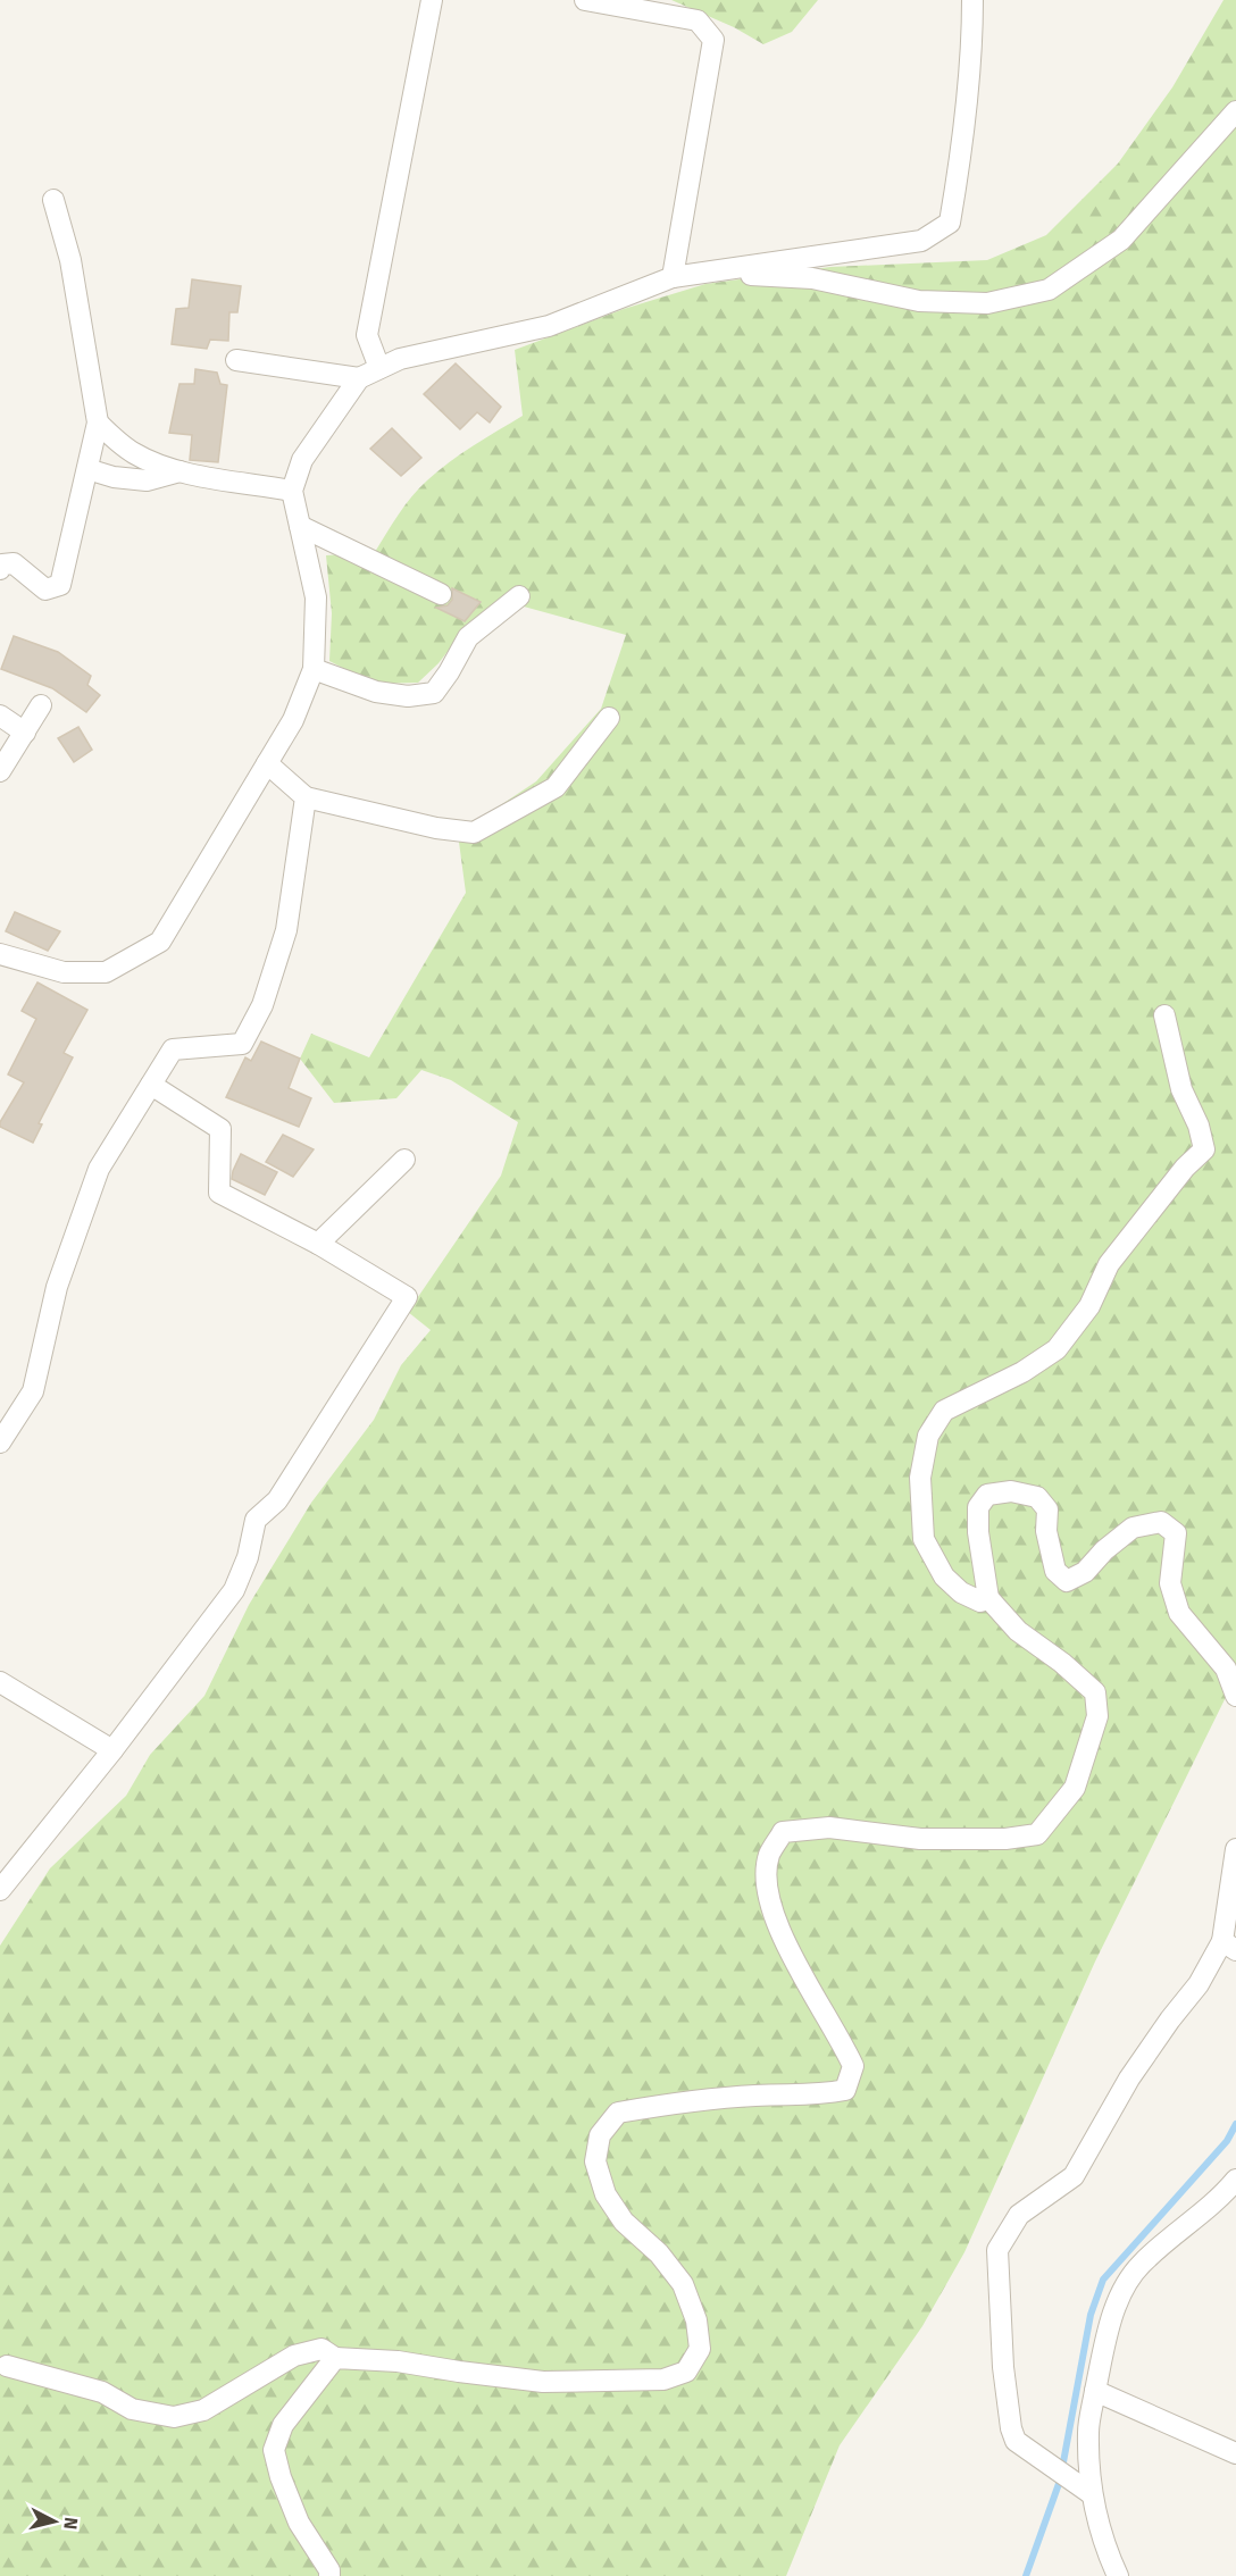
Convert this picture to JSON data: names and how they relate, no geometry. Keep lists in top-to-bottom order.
{
  "north": "right"
}
